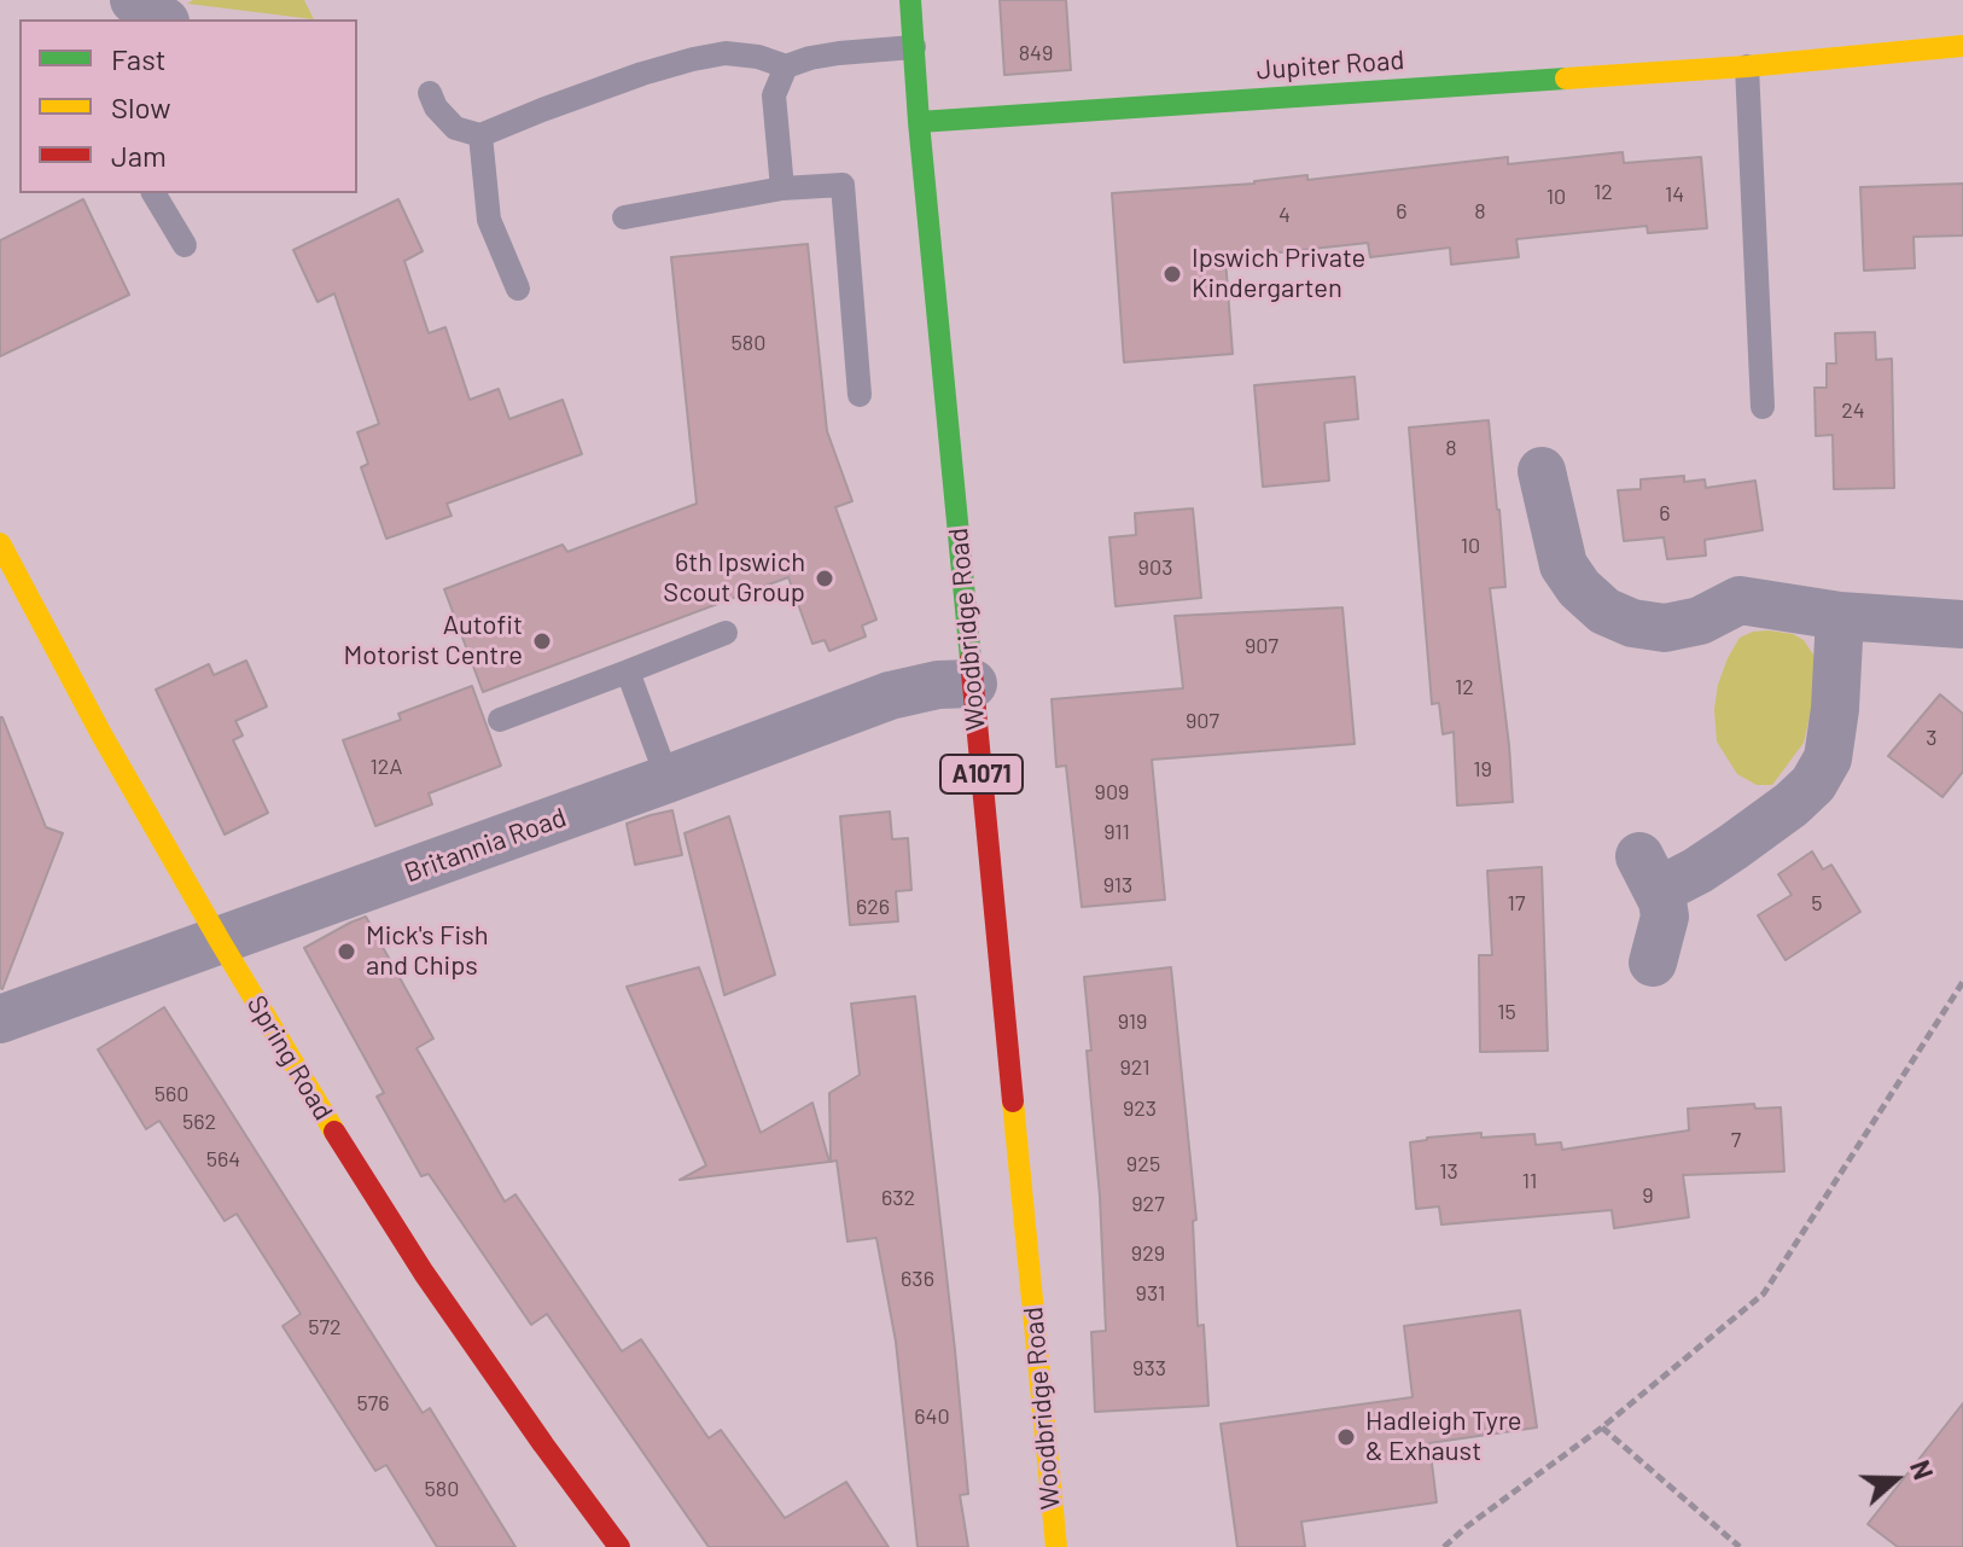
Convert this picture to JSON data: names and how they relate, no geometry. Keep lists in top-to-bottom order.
{
  "streets": {
    "street": [
      "Jupiter Road",
      "Woodbridge Road",
      "A1071",
      "Britannia Road",
      "Spring Road"
    ]
  },
  "crossings": [
    ["Jupiter Road", "Woodbridge Road"],
    ["Woodbridge Road", "Britannia Road"],
    ["Britannia Road", "Spring Road"]
  ],
  "places": [
    "Ipswich Private Kindergarten",
    "6th Ipswich Scout Group",
    "Autofit Motorist Centre",
    "Mick's Fish and Chips",
    "Hadleigh Tyre & Exhaust"
  ],
  "house_numbers": [
    "849",
    "12",
    "14",
    "10",
    "6",
    "8",
    "4",
    "580",
    "24",
    "8",
    "6",
    "10",
    "903",
    "907",
    "12",
    "907",
    "3",
    "12A",
    "19",
    "909",
    "911",
    "913",
    "17",
    "5",
    "626",
    "15",
    "919",
    "921",
    "560",
    "923",
    "562",
    "7",
    "564",
    "925",
    "13",
    "11",
    "9",
    "632",
    "927",
    "929",
    "636",
    "931",
    "572",
    "933",
    "576",
    "640",
    "580"
  ],
  "legend": ["Fast", "Slow", "Jam"],
  "north": "right"
}
